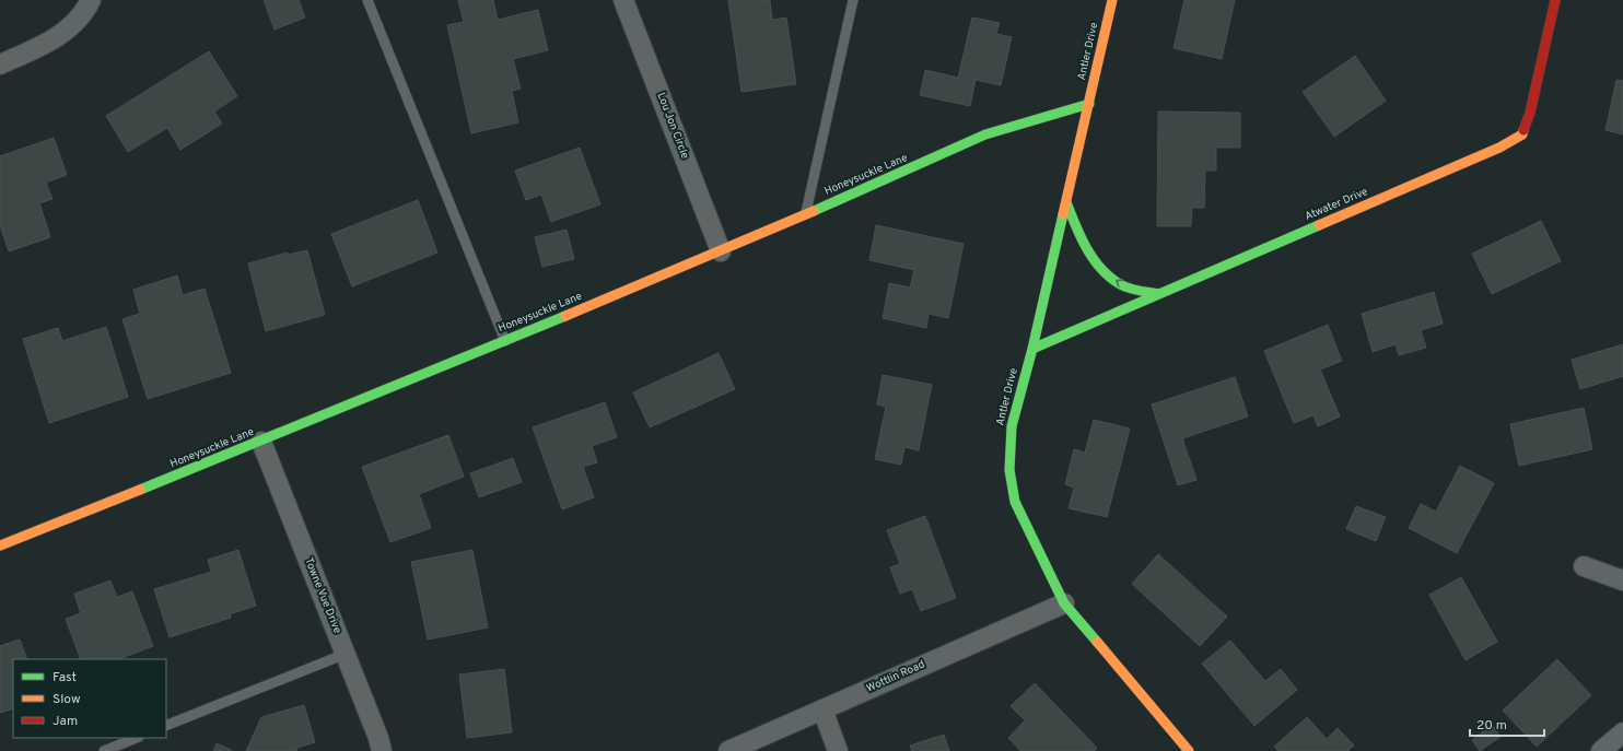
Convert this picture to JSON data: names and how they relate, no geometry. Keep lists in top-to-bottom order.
{
  "streets": {
    "street": [
      "Antler Drive",
      "Lou Jon Circle",
      "Honeysuckle Lane",
      "Atwater Drive",
      "Towne Vue Drive",
      "Wottlin Road"
    ]
  },
  "crossings": [
    ["Antler Drive", "Honeysuckle Lane"],
    ["Antler Drive", "Atwater Drive"],
    ["Antler Drive", "Wottlin Road"],
    ["Lou Jon Circle", "Honeysuckle Lane"],
    ["Honeysuckle Lane", "Towne Vue Drive"]
  ],
  "legend": ["Fast", "Slow", "Jam"],
  "scale_bar": "20 m"
}
